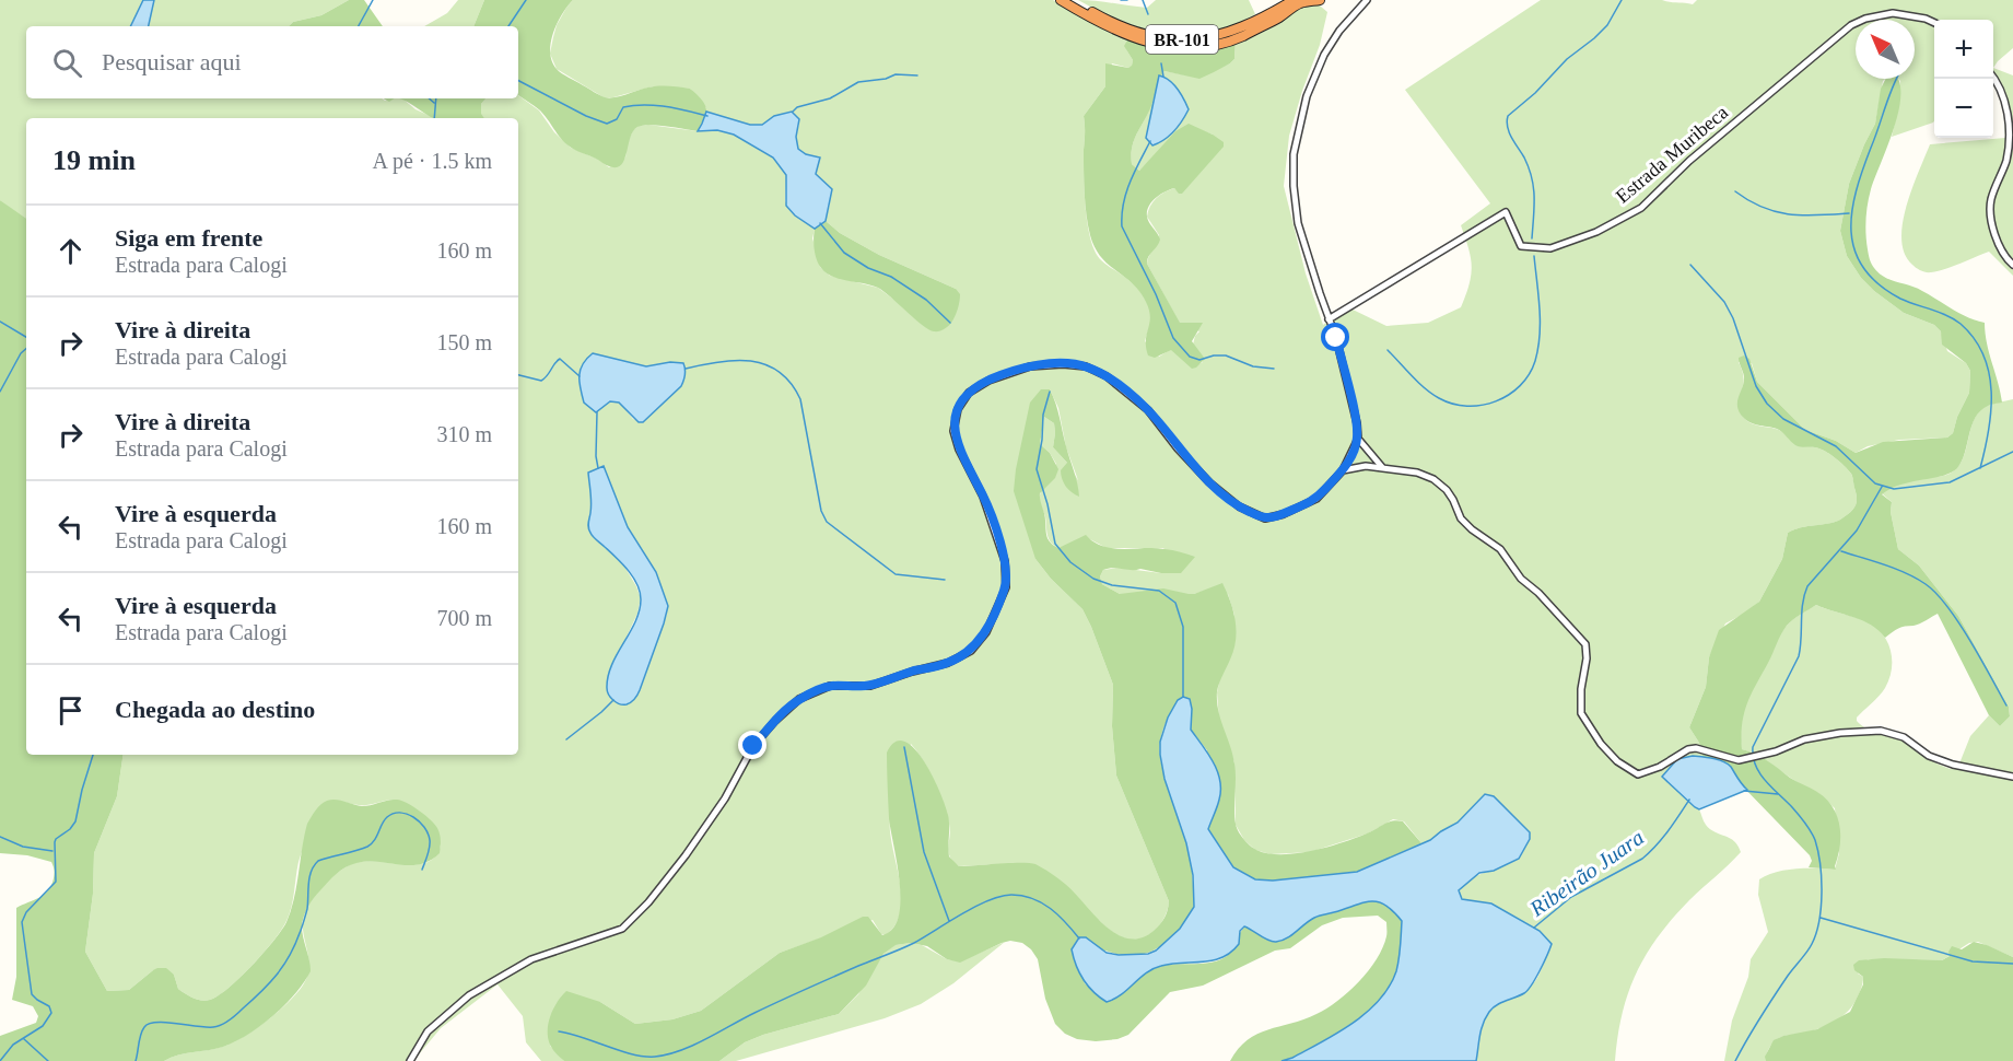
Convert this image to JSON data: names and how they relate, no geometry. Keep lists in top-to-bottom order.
{
  "streets": {
    "highway": ["BR-101"],
    "street": ["Estrada Muribeca"]
  },
  "water": ["Ribeirão Juara"],
  "north": "top left",
  "page": {
    "map_buttons": ["+", "−"],
    "search": "Pesquisar aqui",
    "heading": ["19 min", "A pé · 1.5 km"],
    "list": [
      ["Siga em frente", "Estrada para Calogi", "160 m"],
      ["Vire à direita", "Estrada para Calogi", "150 m"],
      ["Vire à direita", "Estrada para Calogi", "310 m"],
      ["Vire à esquerda", "Estrada para Calogi", "160 m"],
      ["Vire à esquerda", "Estrada para Calogi", "700 m"],
      "Chegada ao destino"
    ]
  }
}
